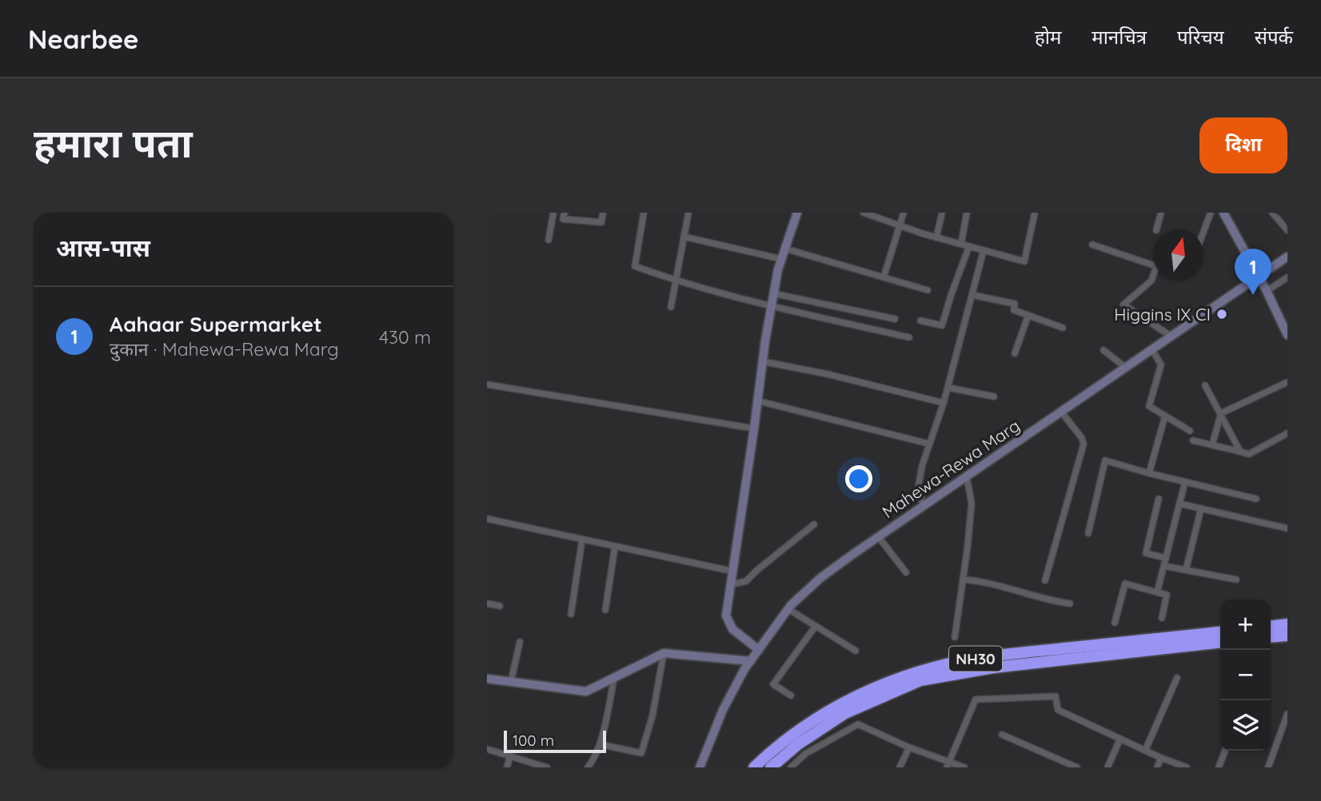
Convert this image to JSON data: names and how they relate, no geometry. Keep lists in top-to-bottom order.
{
  "streets": {
    "highway": ["NH30"],
    "street": ["Mahewa-Rewa Marg"]
  },
  "places": ["Higgins IX CI"],
  "scale_bar": "100 m",
  "north": "top",
  "page": {
    "header": "Nearbee",
    "nav": [
      "होम",
      "मानचित्र",
      "परिचय",
      "संपर्क"
    ],
    "buttons": "दिशा",
    "title": "हमारा पता",
    "heading": "आस-पास",
    "pins": "1",
    "list": [
      {
        "mark": "1",
        "name": "Aahaar Supermarket",
        "note": "दुकान · Mahewa-Rewa Marg",
        "value": "430 m"
      }
    ],
    "map_buttons": ["+", "−"],
    "scale": "100 m"
  }
}
